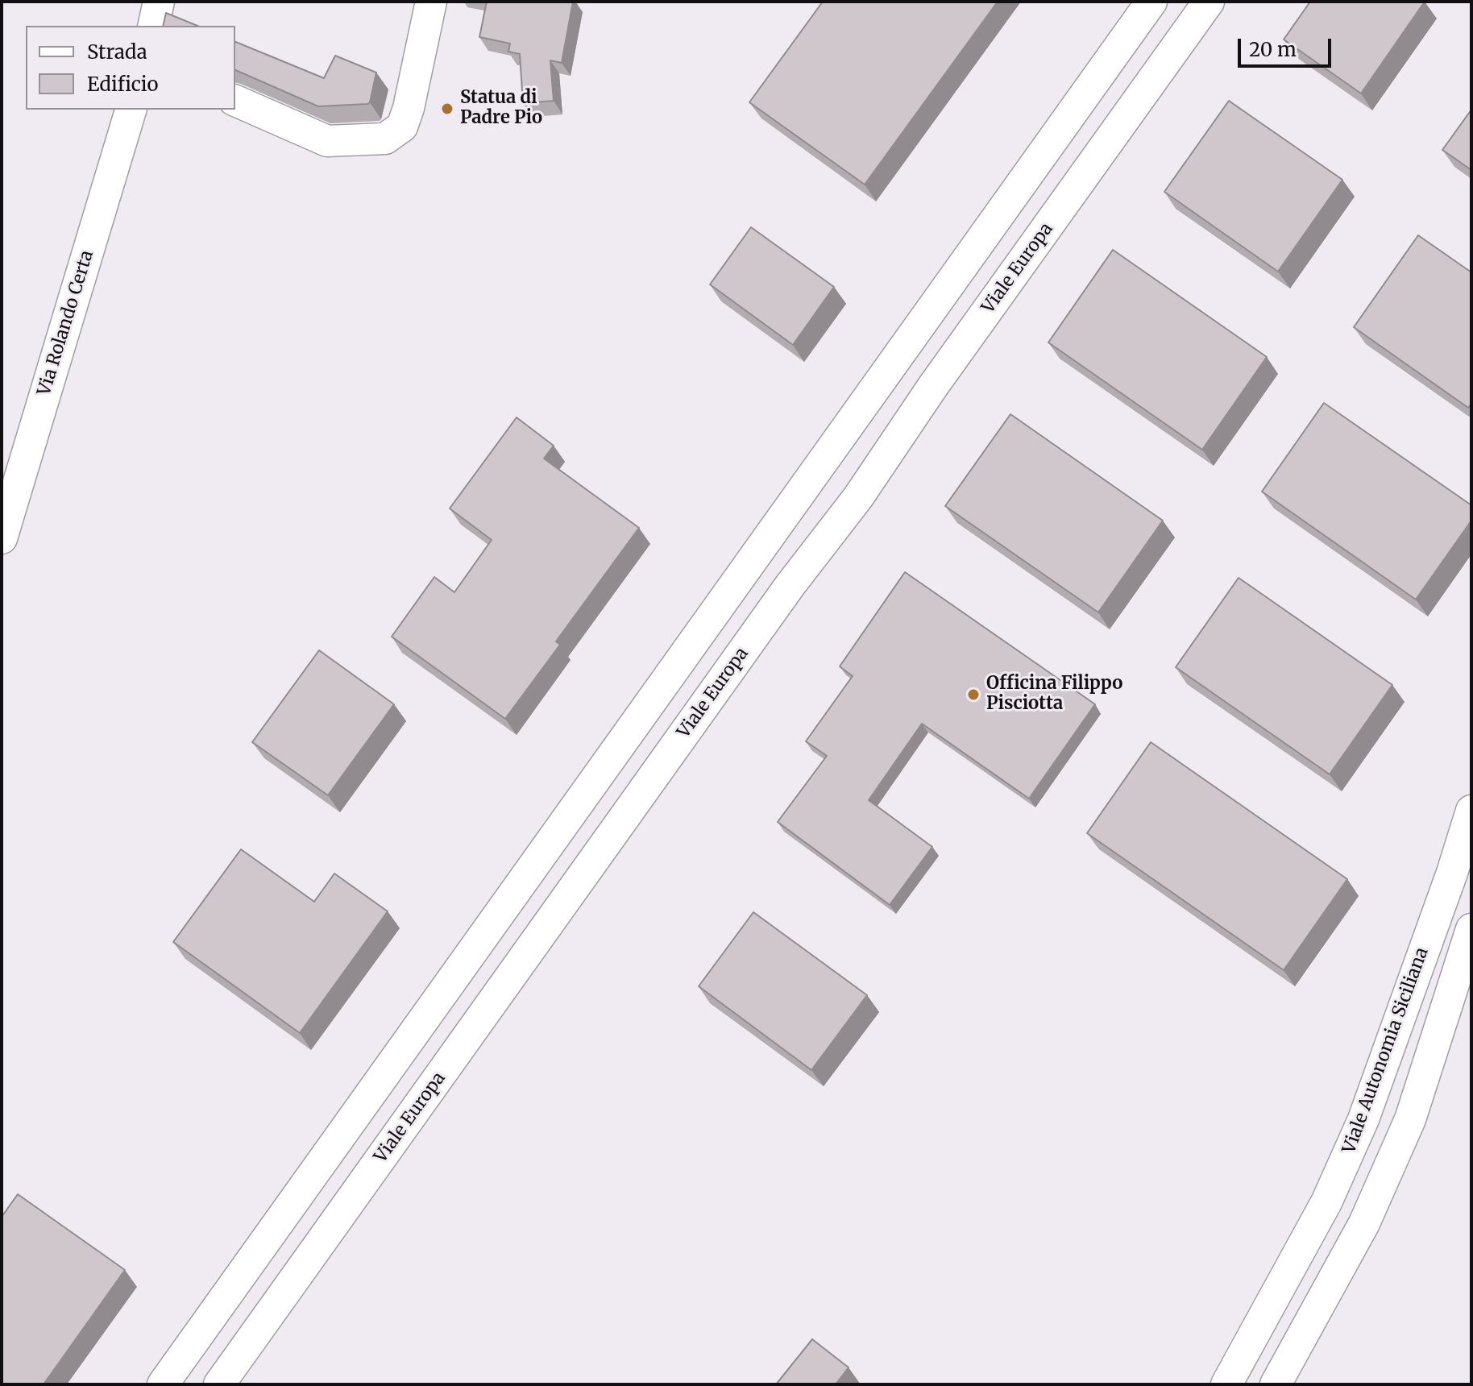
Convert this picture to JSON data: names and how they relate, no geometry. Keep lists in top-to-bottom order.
{
  "streets": {
    "street": ["Viale Europa", "Via Rolando Certa", "Viale Autonomia Siciliana"]
  },
  "places": ["Statua di Padre Pio", "Officina Filippo Pisciotta"],
  "legend": ["Strada", "Edificio"],
  "scale_bar": "20 m"
}
